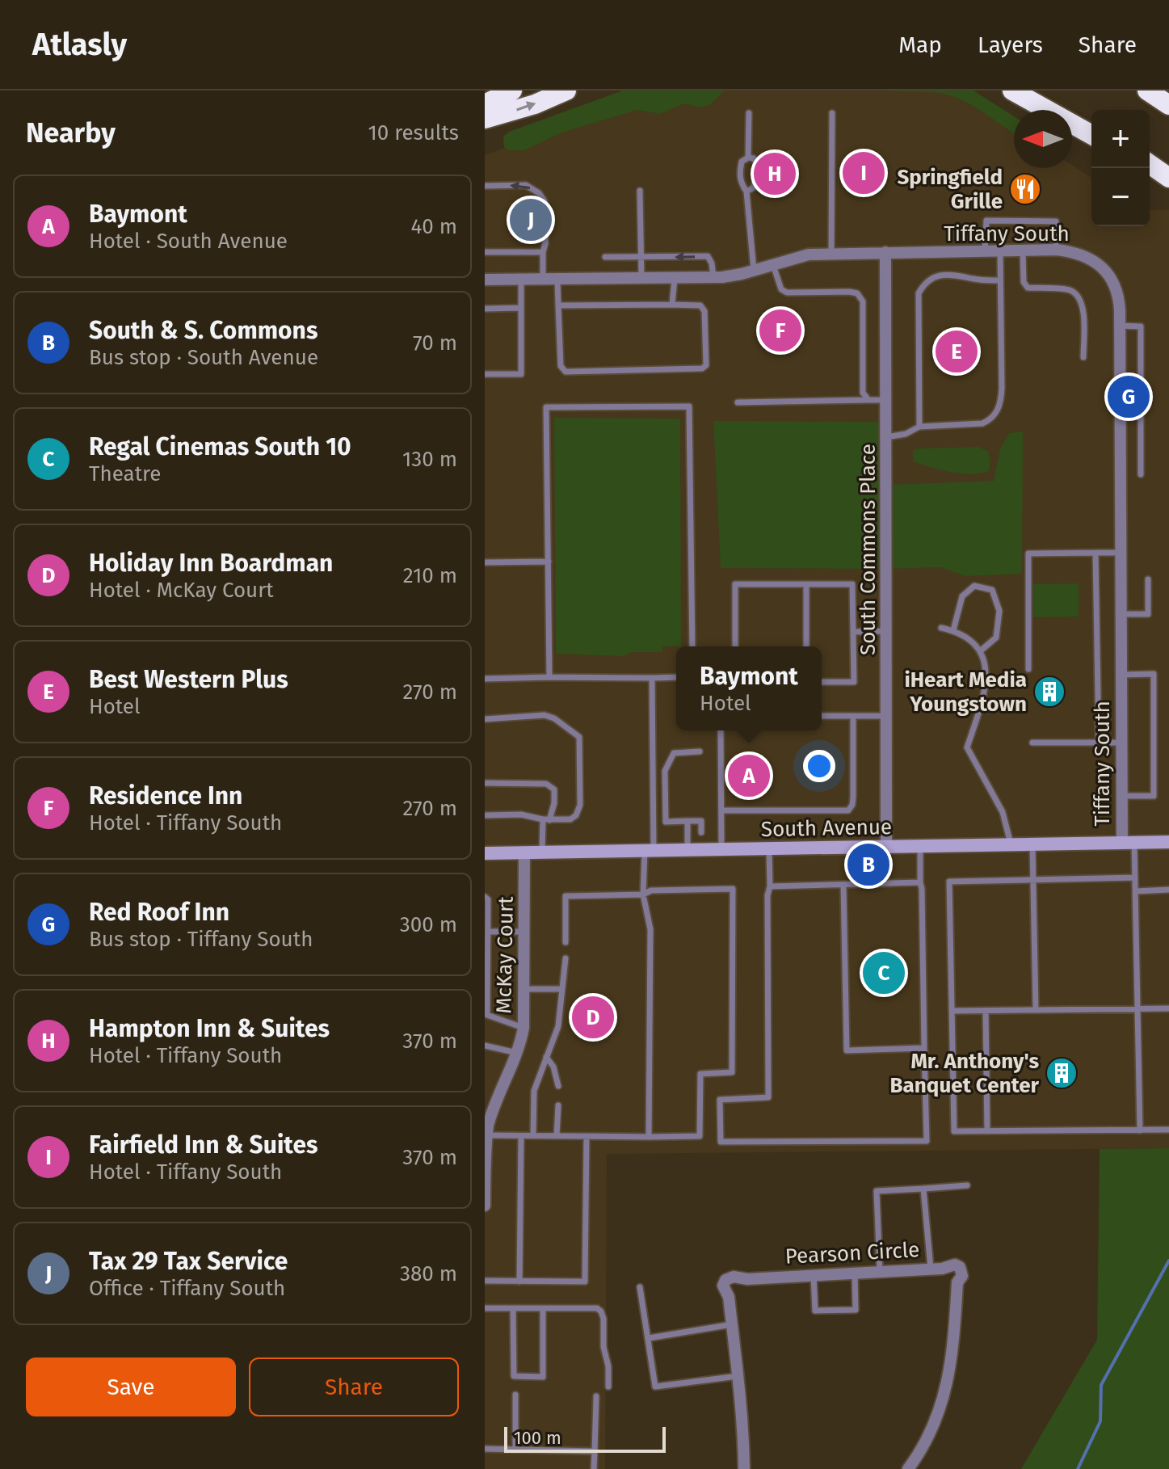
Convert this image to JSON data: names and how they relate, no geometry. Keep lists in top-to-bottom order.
{
  "streets": {
    "main road": ["South Avenue"],
    "street": [
      "Tiffany South",
      "South Commons Place",
      "McKay Court",
      "Pearson Circle"
    ]
  },
  "crossings": [
    ["Tiffany South", "South Commons Place"],
    ["Tiffany South", "South Avenue"],
    ["South Commons Place", "South Avenue"],
    ["South Avenue", "McKay Court"]
  ],
  "places": {
    "restaurant": ["Springfield Grille"],
    "building": ["iHeart Media Youngstown", "Mr. Anthony's Banquet Center"]
  },
  "scale_bar": "100 m",
  "north": "left",
  "page": {
    "header": "Atlasly",
    "nav": ["Map", "Layers", "Share"],
    "heading": ["Nearby", "10 results"],
    "map_buttons": ["+", "−"],
    "pins": [
      "I",
      "H",
      "J",
      "F",
      "E",
      "G",
      "A",
      "B",
      "C",
      "D"
    ],
    "list": [
      {
        "mark": "A",
        "name": "Baymont",
        "note": "Hotel · South Avenue",
        "value": "40 m"
      },
      {
        "mark": "B",
        "name": "South & S. Commons",
        "note": "Bus stop · South Avenue",
        "value": "70 m"
      },
      {
        "mark": "C",
        "name": "Regal Cinemas South 10",
        "note": "Theatre",
        "value": "130 m"
      },
      {
        "mark": "D",
        "name": "Holiday Inn Boardman",
        "note": "Hotel · McKay Court",
        "value": "210 m"
      },
      {
        "mark": "E",
        "name": "Best Western Plus",
        "note": "Hotel",
        "value": "270 m"
      },
      {
        "mark": "F",
        "name": "Residence Inn",
        "note": "Hotel · Tiffany South",
        "value": "270 m"
      },
      {
        "mark": "G",
        "name": "Red Roof Inn",
        "note": "Bus stop · Tiffany South",
        "value": "300 m"
      },
      {
        "mark": "H",
        "name": "Hampton Inn & Suites",
        "note": "Hotel · Tiffany South",
        "value": "370 m"
      },
      {
        "mark": "I",
        "name": "Fairfield Inn & Suites",
        "note": "Hotel · Tiffany South",
        "value": "370 m"
      },
      {
        "mark": "J",
        "name": "Tax 29 Tax Service",
        "note": "Office · Tiffany South",
        "value": "380 m"
      }
    ],
    "popup": ["Baymont", "Hotel"],
    "buttons": ["Save", "Share"],
    "scale": "100 m"
  }
}
